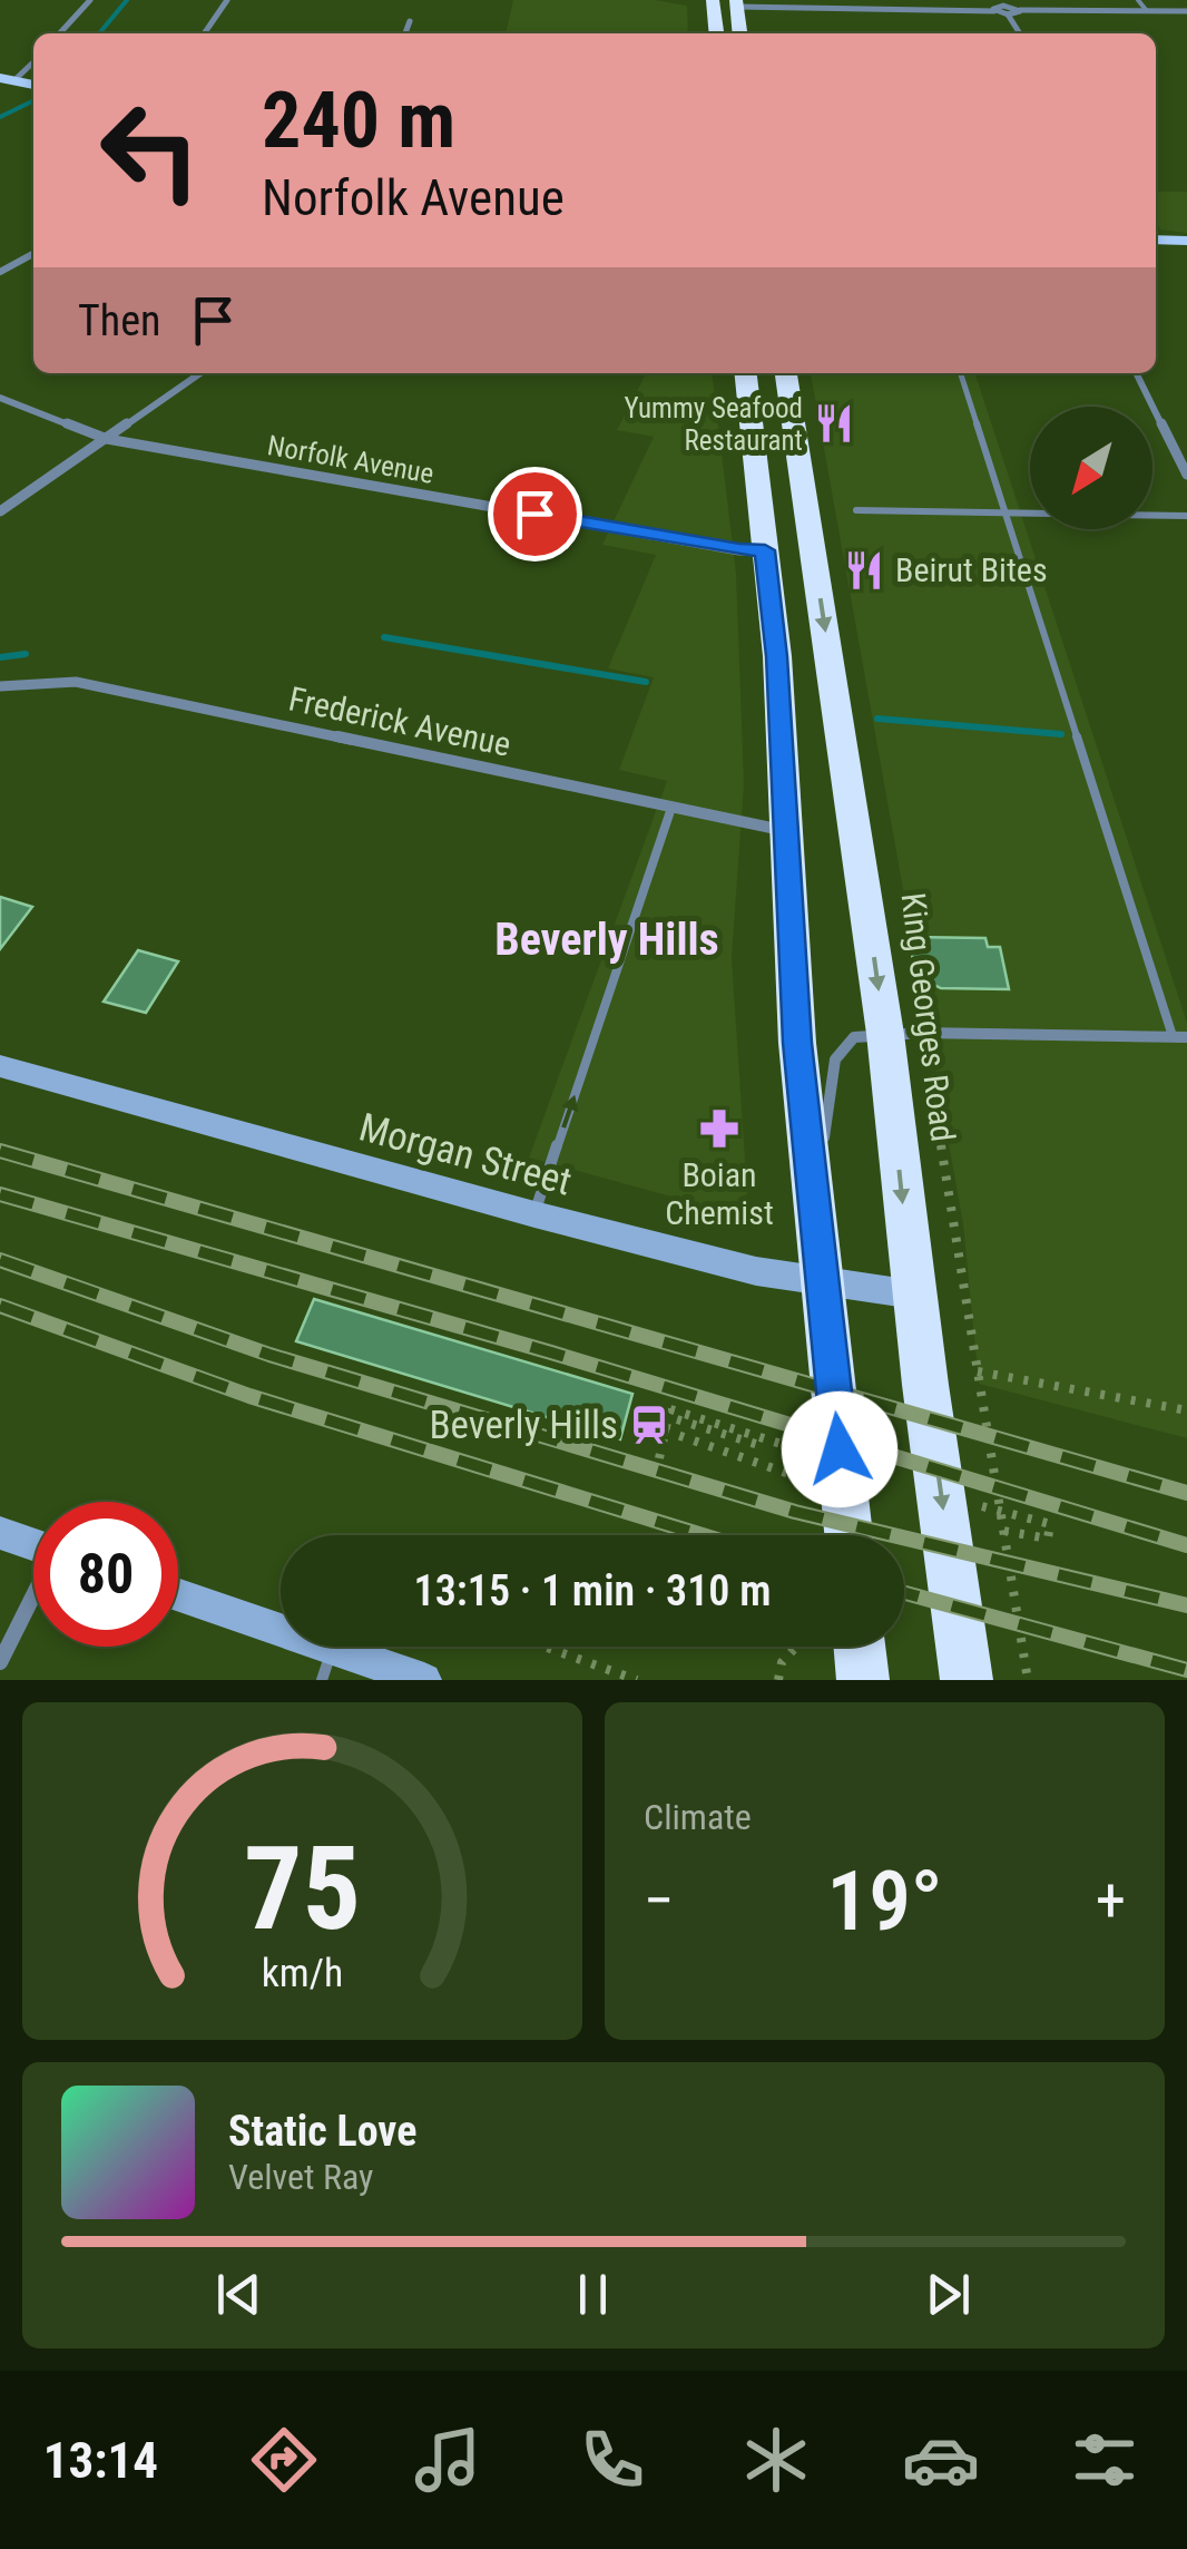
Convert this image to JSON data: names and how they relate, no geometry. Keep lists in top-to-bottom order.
{
  "streets": {
    "highway": ["King Georges Road"],
    "street": ["Norfolk Avenue", "Frederick Avenue", "Morgan Street"]
  },
  "crossings": [
    ["King Georges Road", "Morgan Street"]
  ],
  "districts": ["Beverly Hills"],
  "places": {
    "restaurant": ["Yummy Seafood Restaurant", "Beirut Bites"],
    "pharmacy": ["Boian Chemist"],
    "station": ["Beverly Hills"]
  },
  "north": "bottom left",
  "page": {
    "turn": ["240 m", "Norfolk Avenue"],
    "then": "Then",
    "limit": "80",
    "trip": "13:15 · 1 min · 310 m",
    "tile": "Climate",
    "heat": ["−", "19°", "+"],
    "song": ["Static Love", "Velvet Ray"],
    "tabs": "13:14",
    "gauge": ["75", "km/h"]
  }
}
